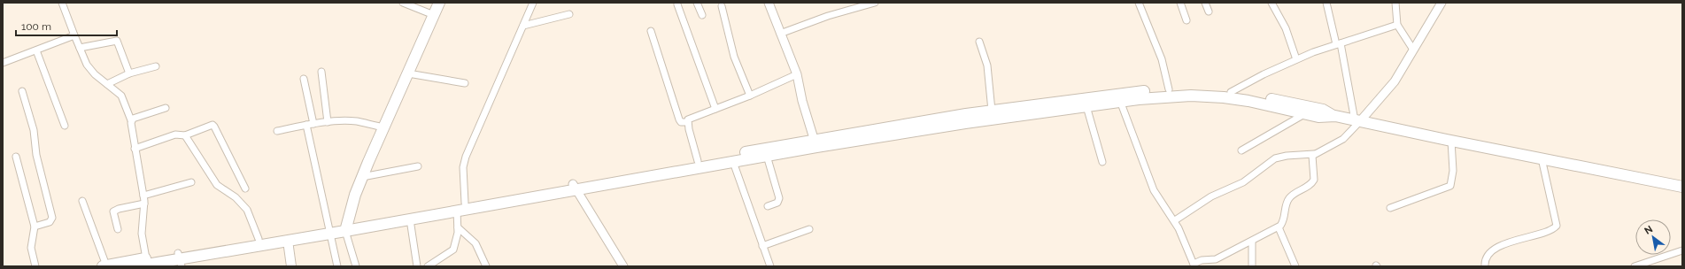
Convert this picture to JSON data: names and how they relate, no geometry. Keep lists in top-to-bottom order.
{
  "scale_bar": "100 m",
  "north": "top left"
}
